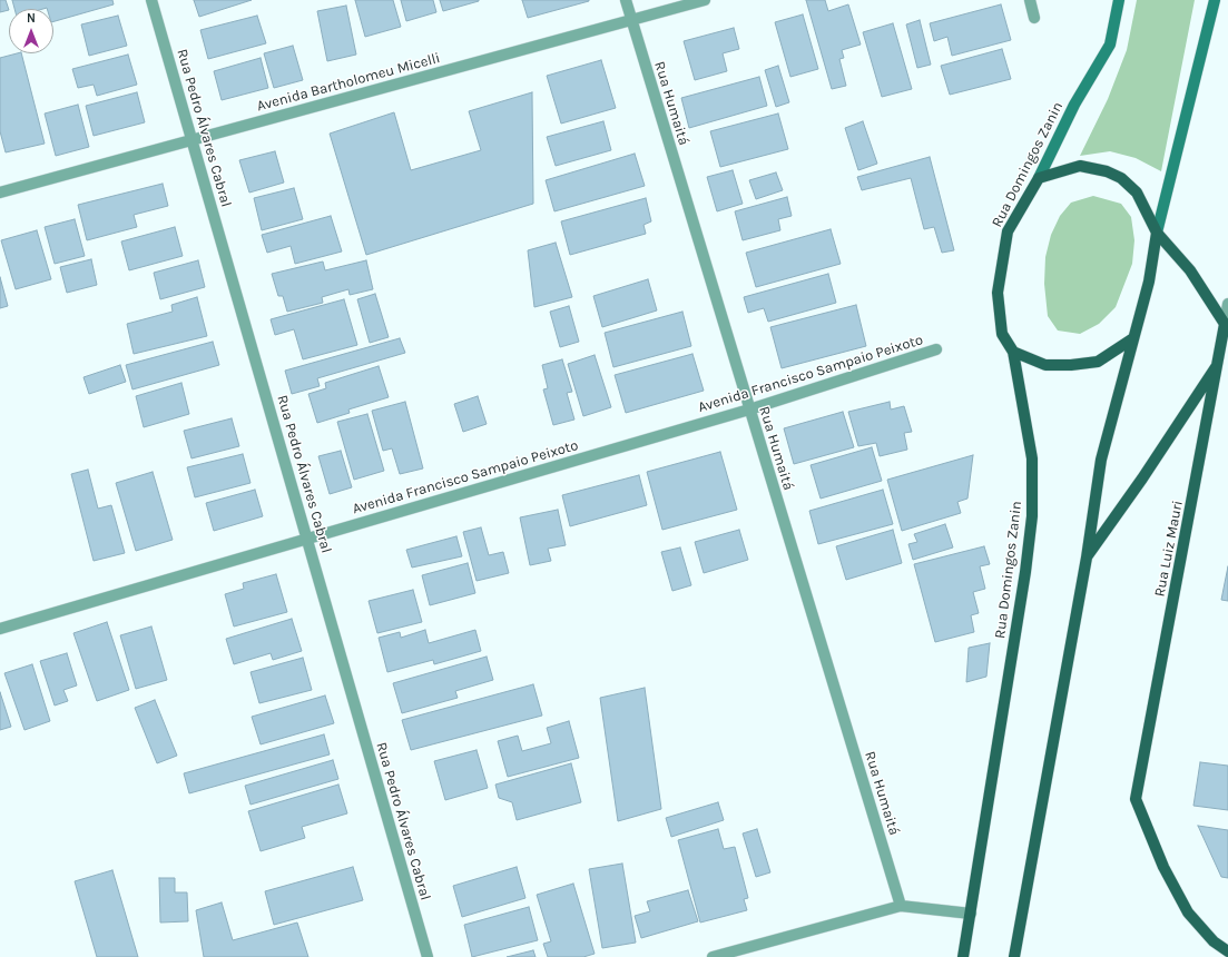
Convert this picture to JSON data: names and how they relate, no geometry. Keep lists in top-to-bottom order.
{
  "streets": {
    "main road": ["Rua Domingos Zanin", "Rua Luiz Mauri"],
    "street": [
      "Avenida Bartholomeu Micelli",
      "Rua Humaitá",
      "Rua Pedro Álvares Cabral",
      "Avenida Francisco Sampaio Peixoto"
    ]
  },
  "crossings": [
    ["Avenida Bartholomeu Micelli", "Rua Humaitá"],
    ["Avenida Bartholomeu Micelli", "Rua Pedro Álvares Cabral"],
    ["Rua Humaitá", "Avenida Francisco Sampaio Peixoto"],
    ["Rua Pedro Álvares Cabral", "Avenida Francisco Sampaio Peixoto"]
  ],
  "north": "top"
}
